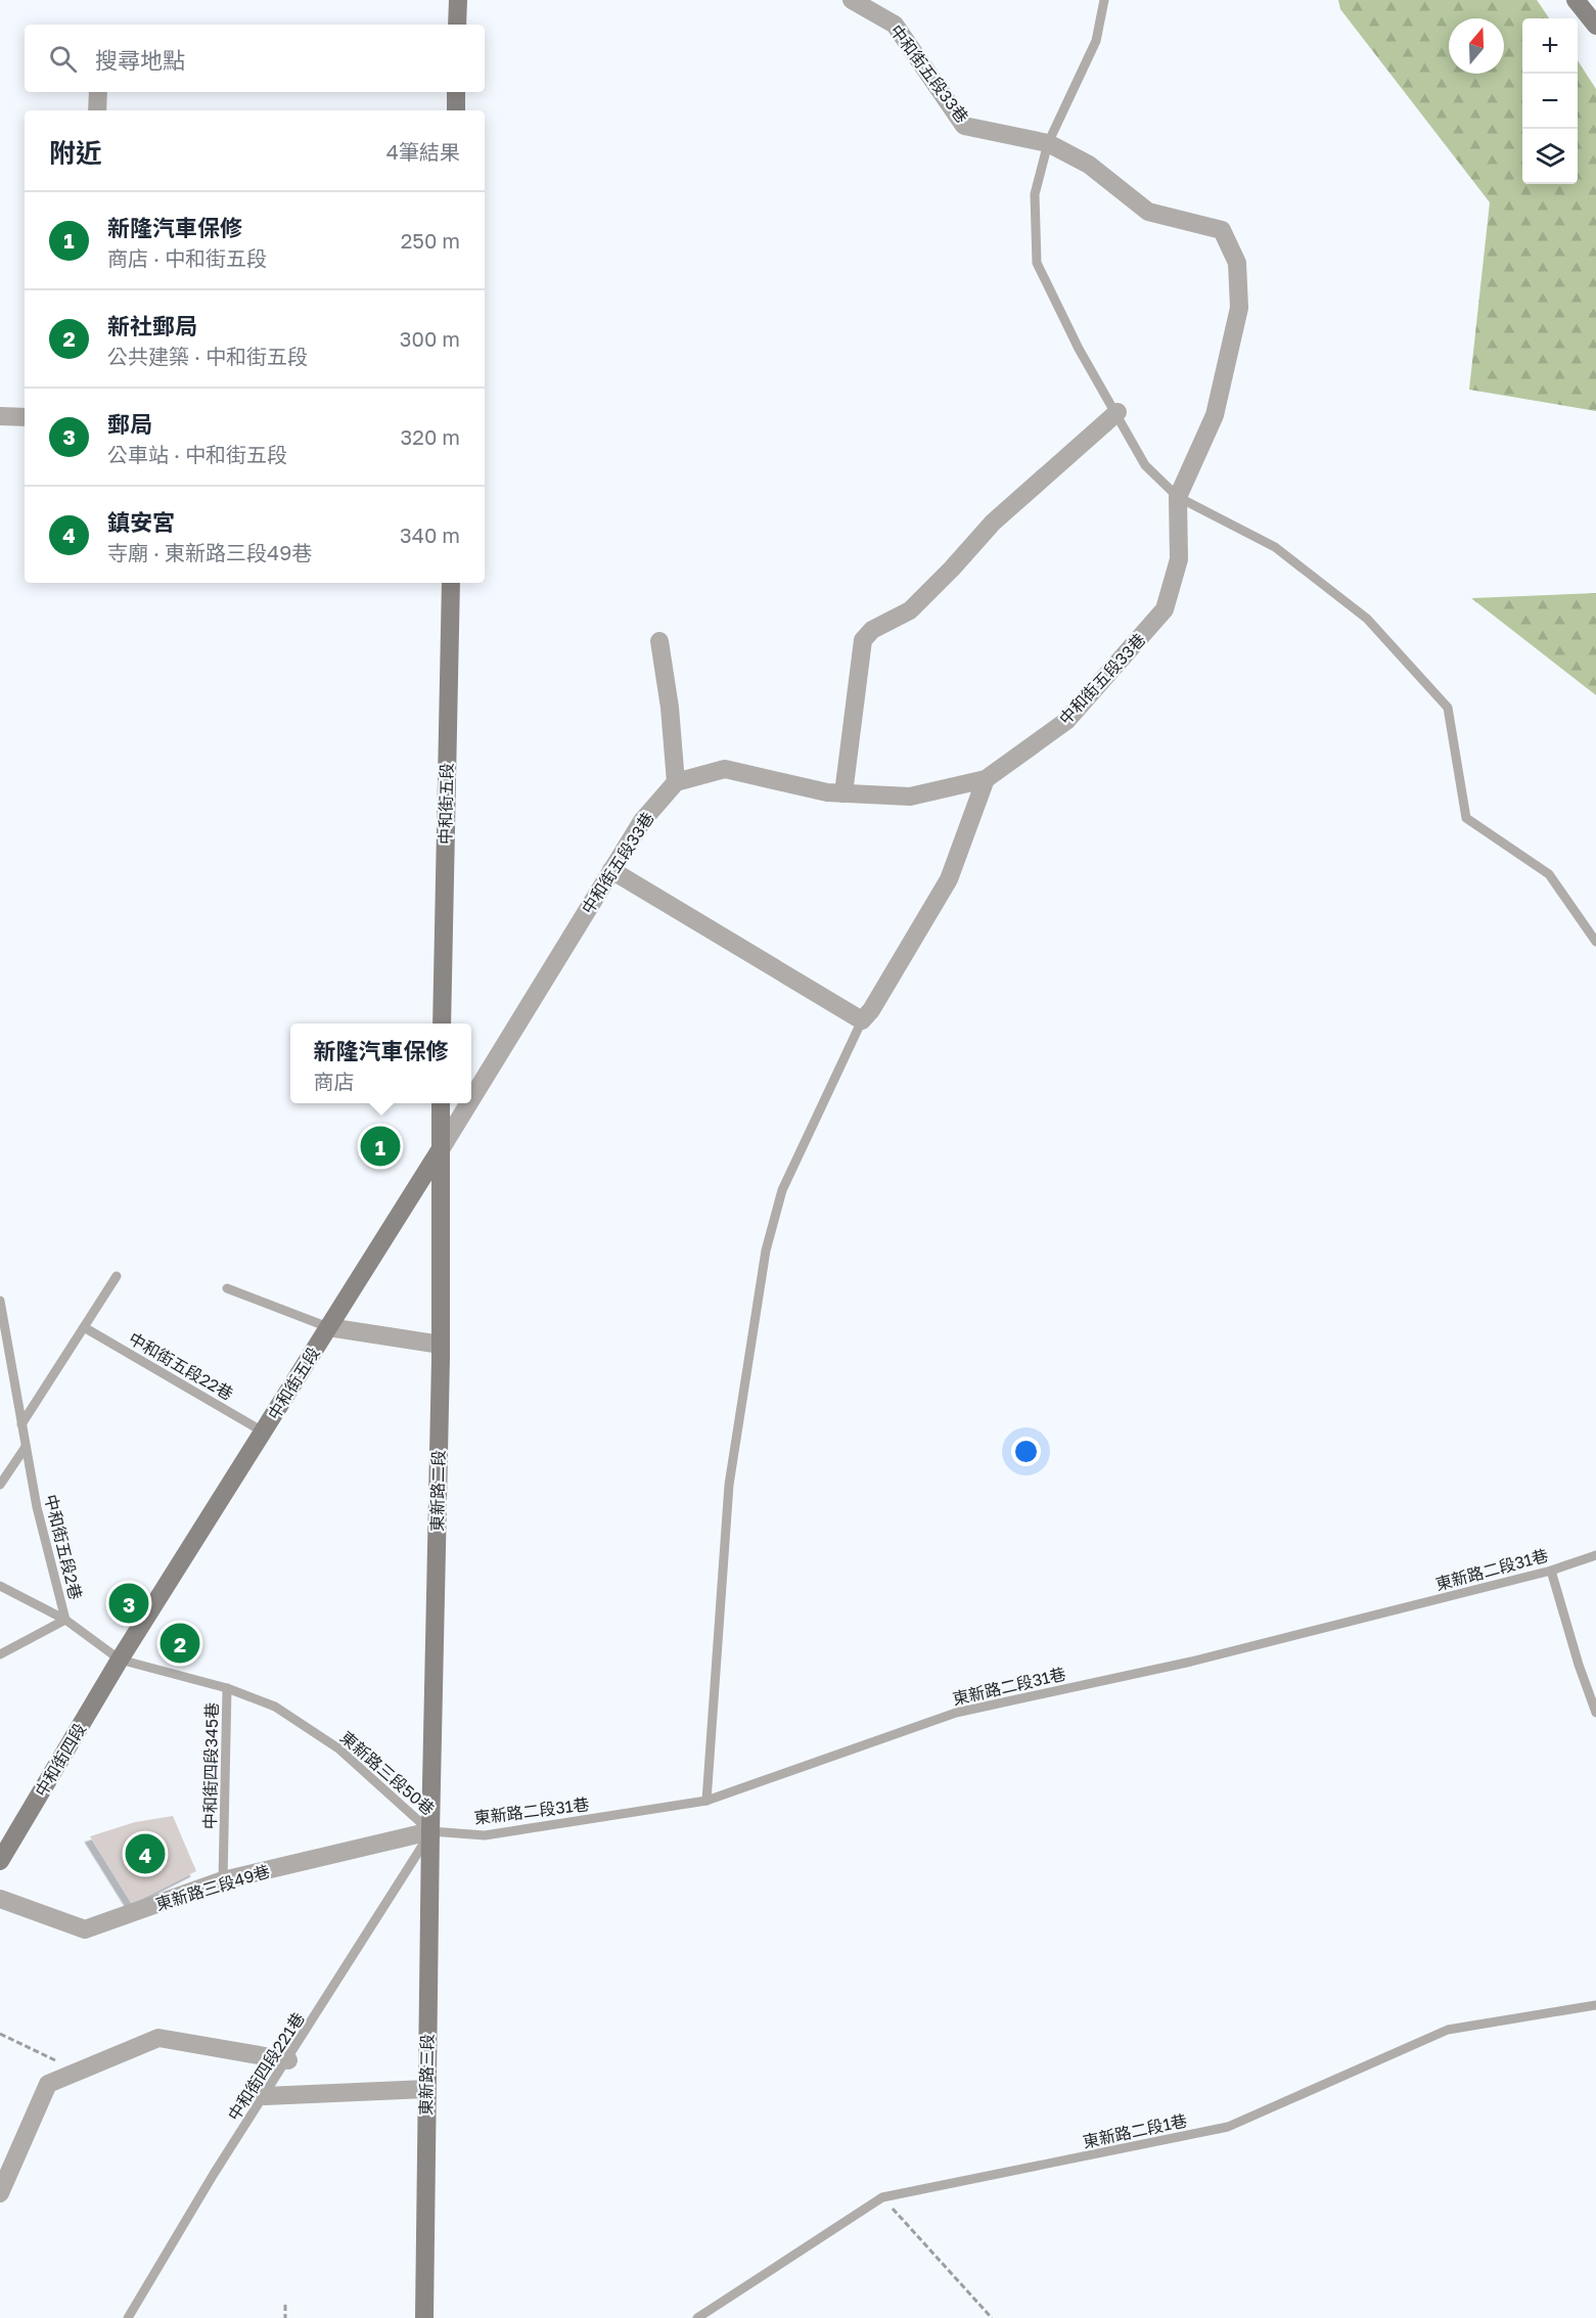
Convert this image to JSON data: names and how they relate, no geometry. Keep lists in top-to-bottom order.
{
  "streets": {
    "main road": [
      "中和街五段",
      "東新路二段",
      "中和街四段",
      "東新路三段"
    ],
    "street": ["中和街五段33巷", "東新路三段49巷"],
    "lane": [
      "中和街五段22巷",
      "中和街五段2巷",
      "東新路二段31巷",
      "中和街四段345巷",
      "東新路三段50巷",
      "中和街四段221巷",
      "東新路二段1巷"
    ]
  },
  "crossings": [
    ["中和街五段33巷", "中和街五段"],
    ["中和街五段33巷", "東新路二段"],
    ["中和街五段", "中和街五段22巷"],
    ["中和街五段", "東新路二段"],
    ["中和街五段", "中和街四段"],
    ["中和街五段", "中和街四段345巷"],
    ["東新路二段", "東新路二段31巷"],
    ["東新路二段", "東新路三段50巷"],
    ["東新路二段", "東新路三段49巷"],
    ["東新路二段", "中和街四段221巷"],
    ["東新路二段", "東新路三段"],
    ["東新路二段31巷", "東新路三段50巷"],
    ["東新路二段31巷", "東新路三段49巷"],
    ["東新路二段31巷", "中和街四段221巷"],
    ["東新路二段31巷", "東新路三段"],
    ["中和街四段", "中和街四段345巷"],
    ["中和街四段345巷", "東新路三段50巷"],
    ["中和街四段345巷", "東新路三段49巷"],
    ["東新路三段50巷", "東新路三段49巷"],
    ["東新路三段50巷", "中和街四段221巷"],
    ["東新路三段50巷", "東新路三段"],
    ["東新路三段49巷", "中和街四段221巷"],
    ["東新路三段49巷", "東新路三段"],
    ["中和街四段221巷", "東新路三段"]
  ],
  "north": "top",
  "page": {
    "map_buttons": ["+", "−"],
    "search": "搜尋地點",
    "heading": ["附近", "4筆結果"],
    "list": [
      {
        "mark": "1",
        "name": "新隆汽車保修",
        "note": "商店 · 中和街五段",
        "value": "250 m"
      },
      {
        "mark": "2",
        "name": "新社郵局",
        "note": "公共建築 · 中和街五段",
        "value": "300 m"
      },
      {
        "mark": "3",
        "name": "郵局",
        "note": "公車站 · 中和街五段",
        "value": "320 m"
      },
      {
        "mark": "4",
        "name": "鎮安宮",
        "note": "寺廟 · 東新路三段49巷",
        "value": "340 m"
      }
    ],
    "popup": ["新隆汽車保修", "商店"],
    "pins": [
      "1",
      "3",
      "2",
      "4"
    ]
  }
}
